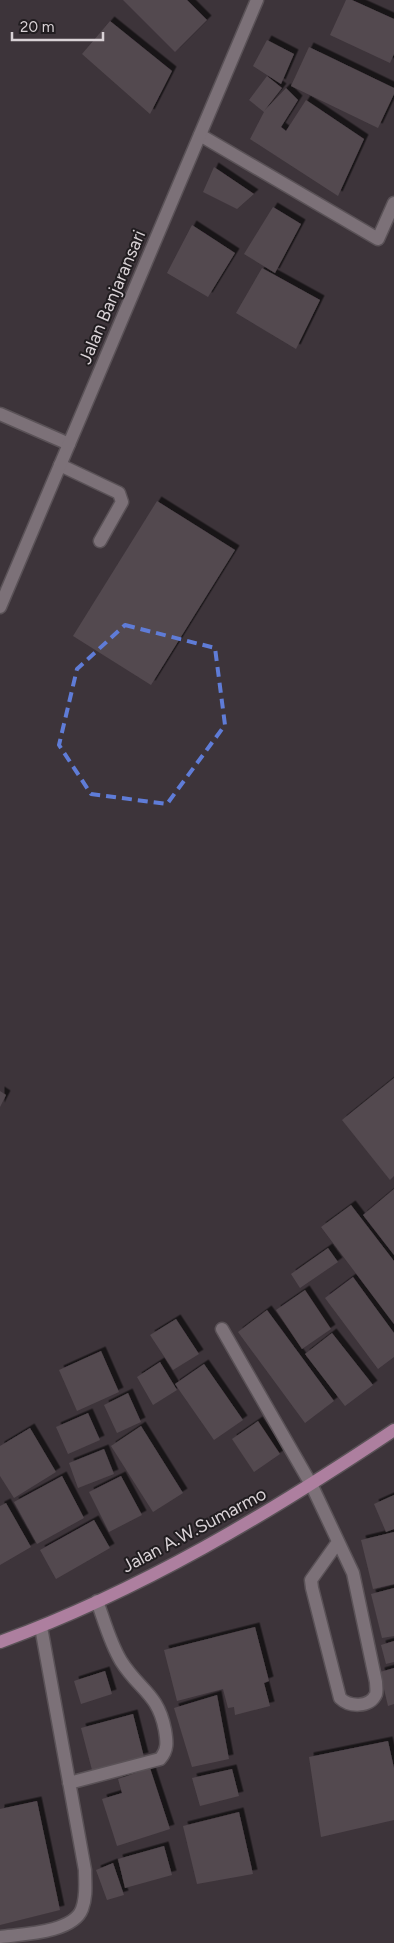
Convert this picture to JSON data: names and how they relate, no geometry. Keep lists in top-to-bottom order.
{
  "streets": {
    "main road": ["Jalan A.W.Sumarmo"],
    "street": ["Jalan Banjaransari"]
  },
  "scale_bar": "20 m"
}
